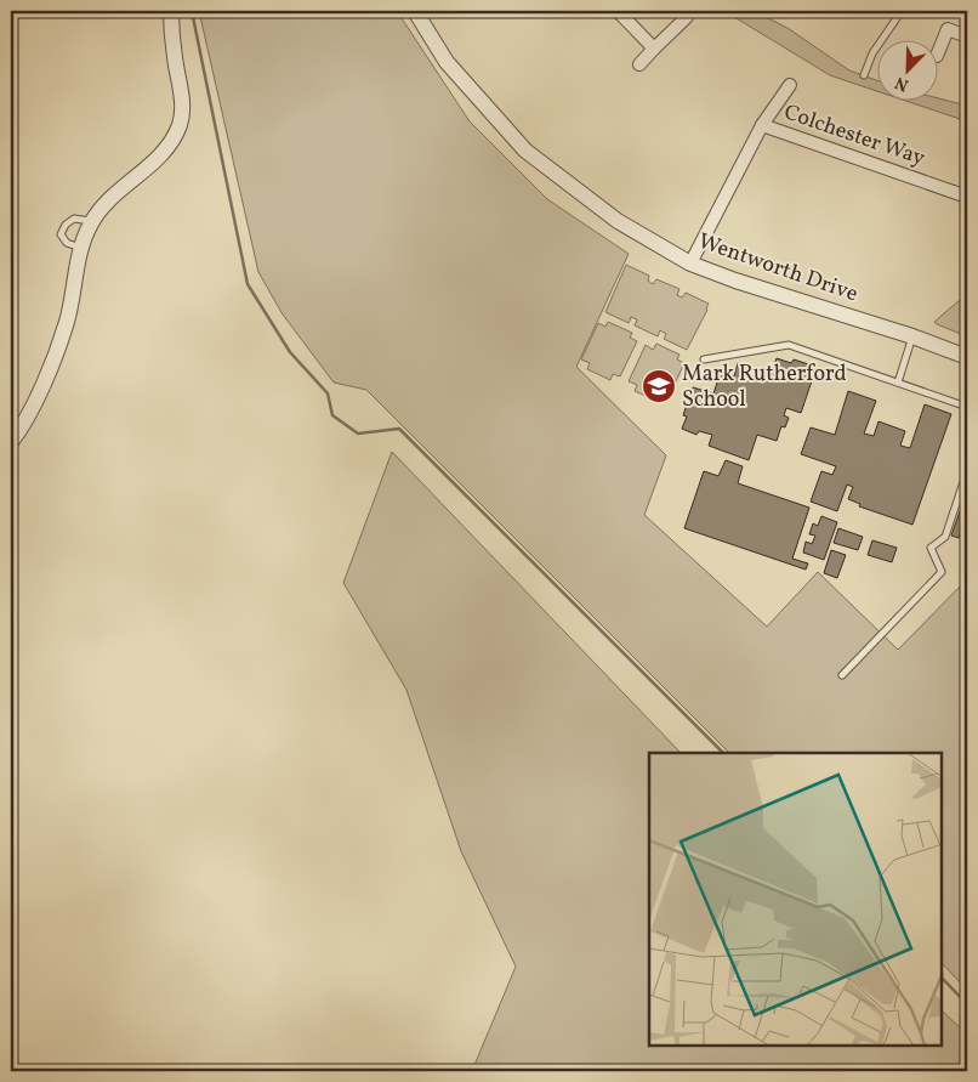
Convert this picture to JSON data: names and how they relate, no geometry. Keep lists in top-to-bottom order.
{
  "streets": {
    "street": ["Colchester Way", "Wentworth Drive"]
  },
  "crossings": [
    ["Colchester Way", "Wentworth Drive"]
  ],
  "places": {
    "school or university": ["Mark Rutherford School"]
  },
  "north": "bottom left"
}
